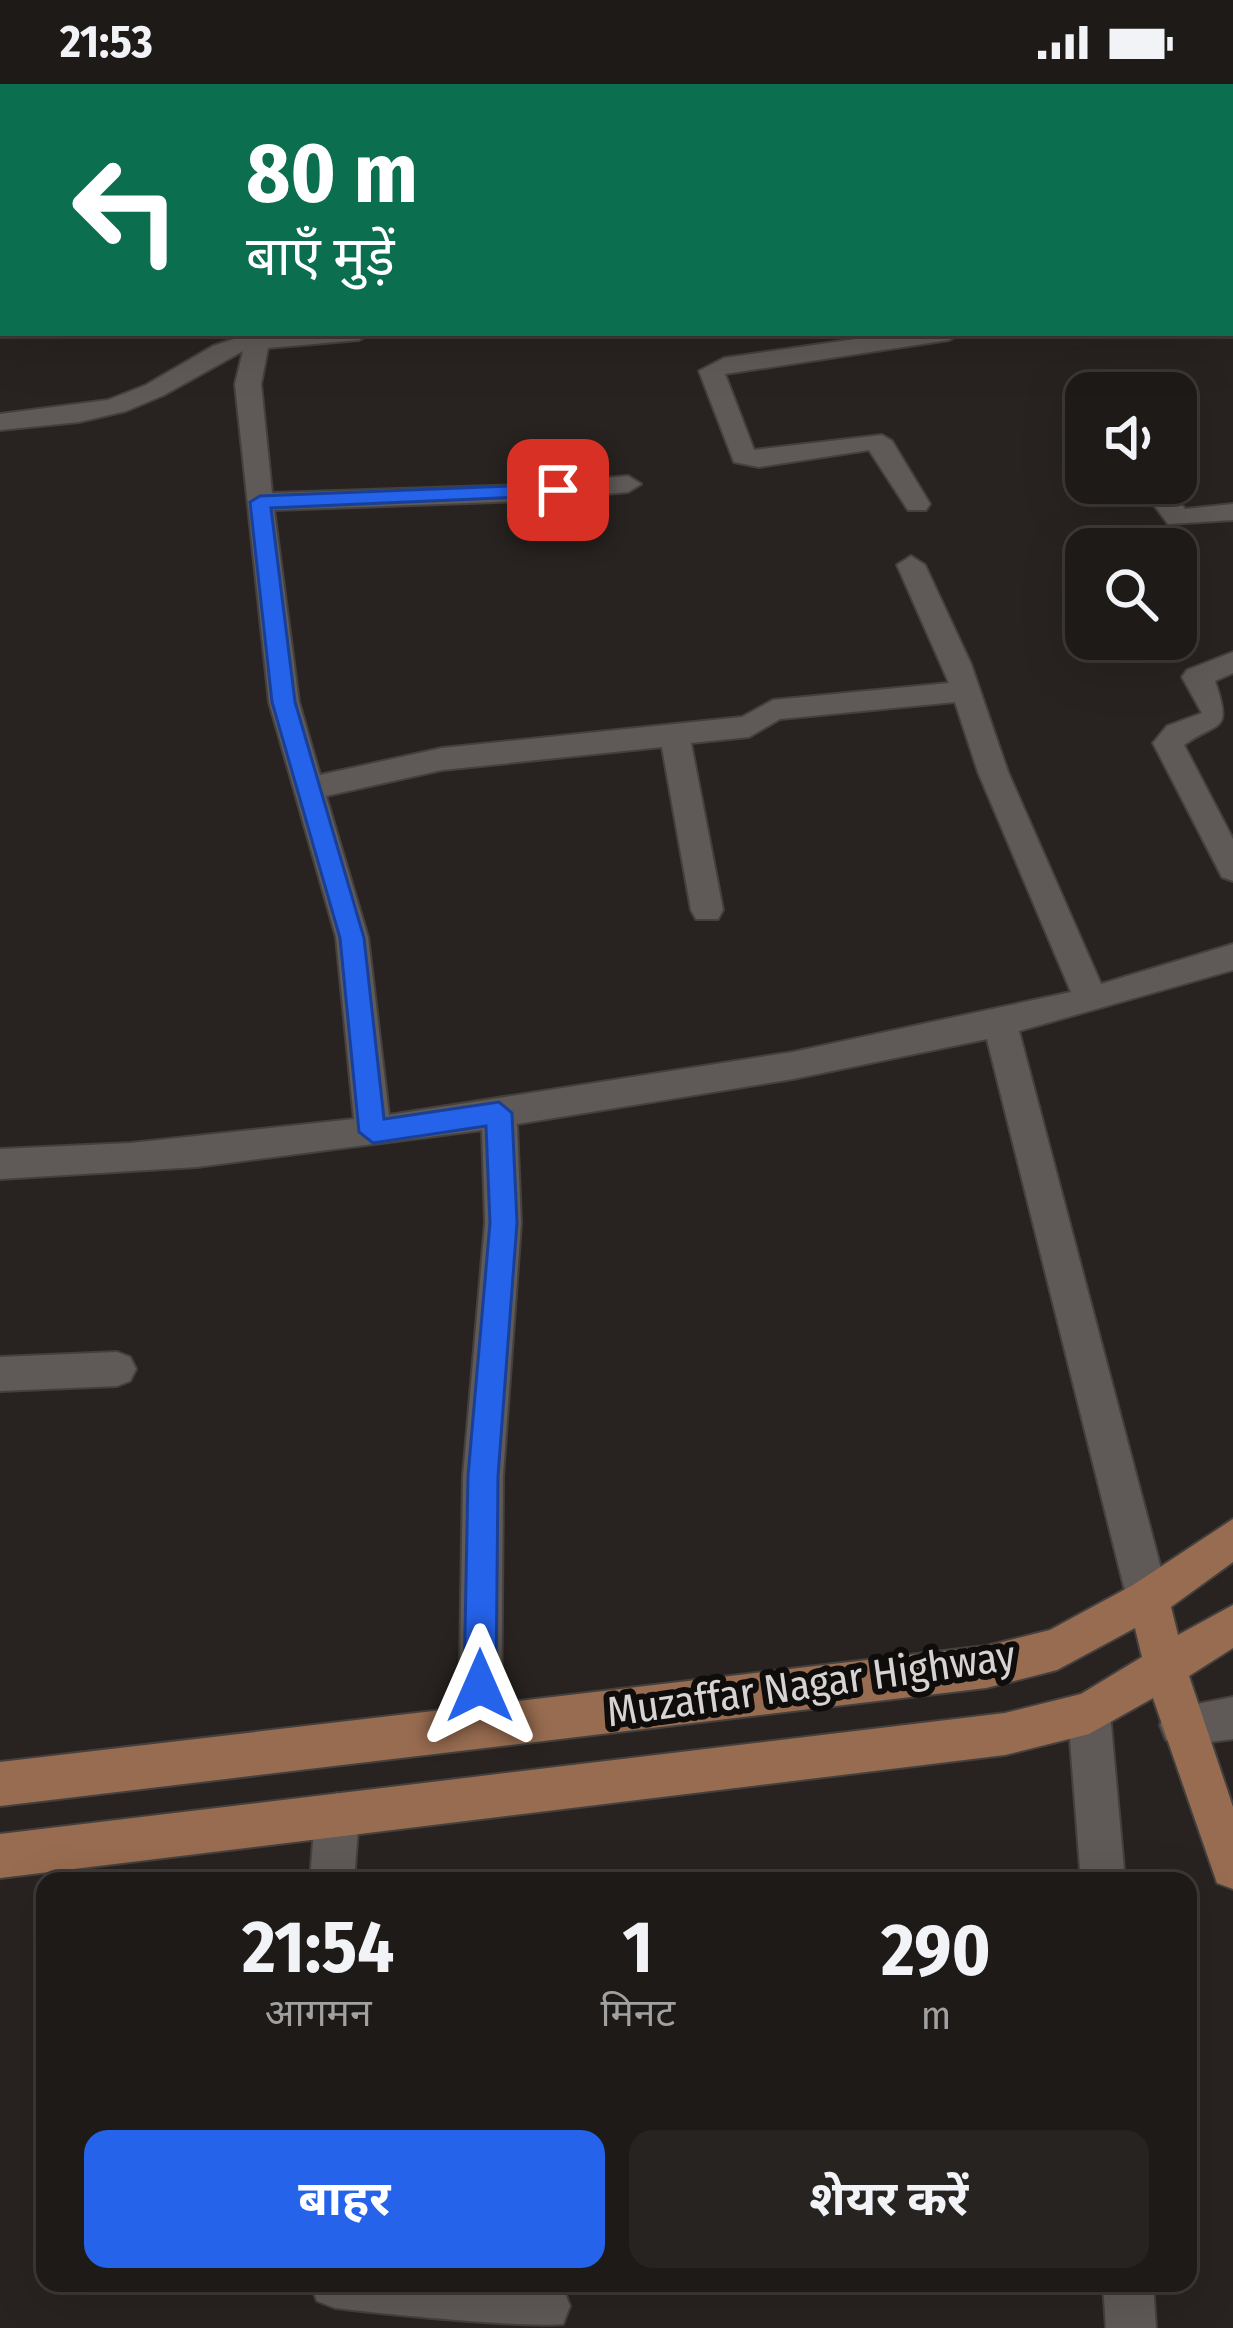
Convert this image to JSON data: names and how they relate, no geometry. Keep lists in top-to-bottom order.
{
  "streets": {
    "main road": ["Muzaffar Nagar Highway"]
  },
  "page": {
    "status": "21:53",
    "turn": ["80 m", "बाएँ मुड़ें"],
    "eta": [
      "21:54",
      "आगमन",
      "1",
      "मिनट",
      "290",
      "m"
    ],
    "buttons": ["बाहर", "शेयर करें"]
  }
}
